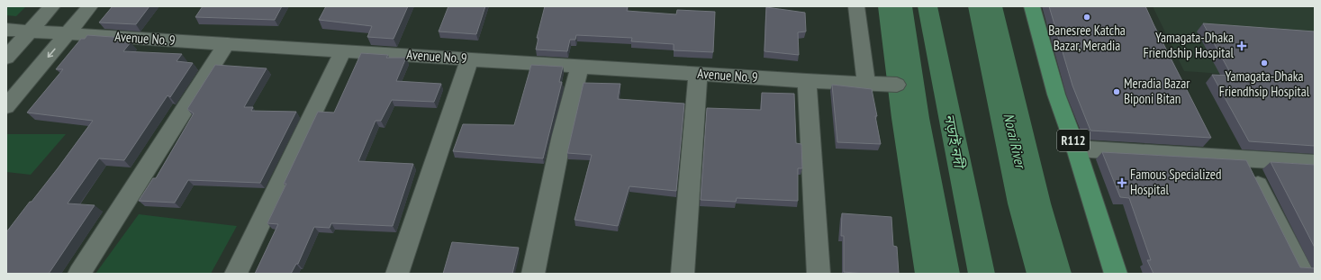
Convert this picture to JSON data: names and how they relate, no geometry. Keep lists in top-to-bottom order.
{
  "streets": {
    "main road": ["R112"],
    "street": ["Avenue No. 9"]
  },
  "water": ["নড়াই নদী", "Norai River"],
  "places": {
    "other": ["Banesree Katcha Bazar, Meradia", "Yamagata-Dhaka Friendhsip Hospital", "Meradia Bazar Biponi Bitan"],
    "health": ["Yamagata-Dhaka Friendship Hospital", "Famous Specialized Hospital"]
  }
}
